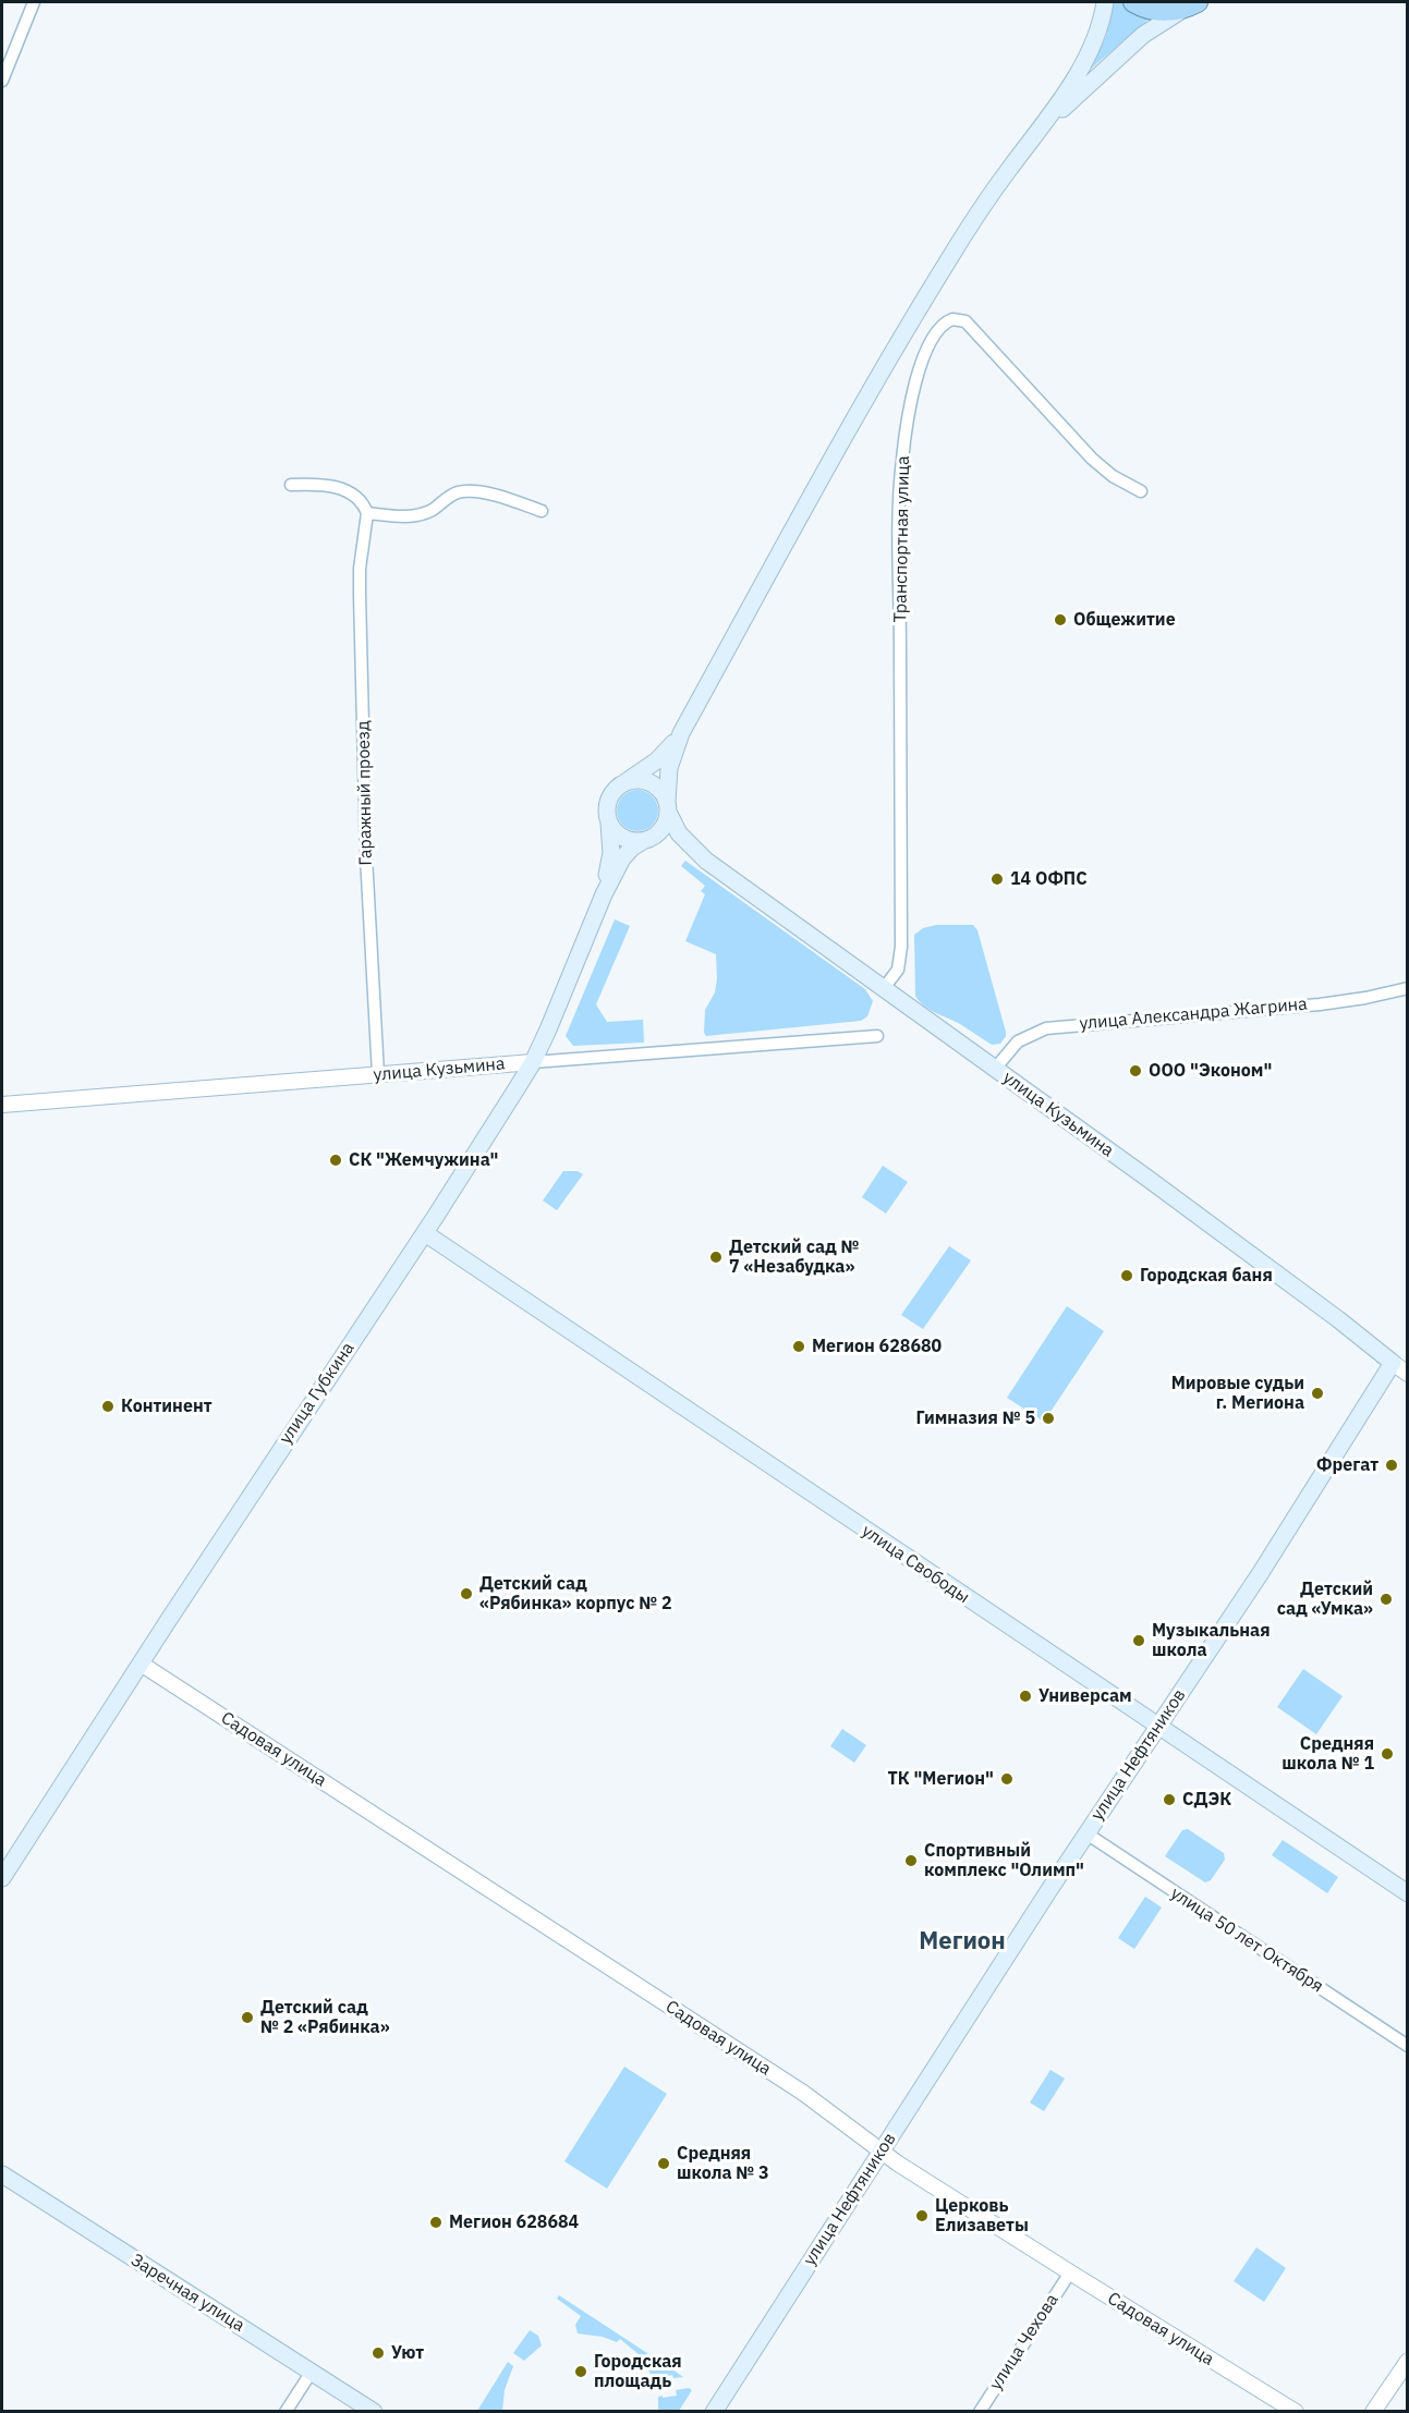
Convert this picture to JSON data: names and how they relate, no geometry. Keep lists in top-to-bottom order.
{
  "streets": {
    "main road": [
      "улица Кузьмина",
      "улица Губкина",
      "улица Свободы",
      "улица Нефтяников",
      "Заречная улица"
    ],
    "street": [
      "Транспортная улица",
      "Гаражный проезд",
      "улица Александра Жагрина",
      "Садовая улица",
      "улица 50 лет Октября",
      "улица Чехова"
    ]
  },
  "crossings": [
    ["Транспортная улица", "улица Кузьмина"],
    ["Гаражный проезд", "улица Кузьмина"],
    ["улица Александра Жагрина", "улица Кузьмина"],
    ["улица Кузьмина", "улица Губкина"],
    ["улица Кузьмина", "улица Нефтяников"],
    ["улица Губкина", "улица Свободы"],
    ["улица Губкина", "Садовая улица"],
    ["улица Свободы", "улица Нефтяников"],
    ["Садовая улица", "улица Нефтяников"],
    ["Садовая улица", "улица Чехова"],
    ["улица Нефтяников", "улица 50 лет Октября"]
  ],
  "districts": ["Мегион"],
  "places": [
    "Общежитие",
    "14 ОФПС",
    "ООО \"Эконом\"",
    "СК \"Жемчужина\"",
    "Детский сад № 7 «Незабудка»",
    "Городская баня",
    "Мегион 628680",
    "Мировые судьи г. Мегиона",
    "Континент",
    "Гимназия № 5",
    "Фрегат",
    "Детский сад «Рябинка» корпус № 2",
    "Детский сад «Умка»",
    "Музыкальная школа",
    "Универсам",
    "Средняя школа № 1",
    "ТК \"Мегион\"",
    "СДЭК",
    "Спортивный комплекс \"Олимп\"",
    "Детский сад № 2 «Рябинка»",
    "Средняя школа № 3",
    "Церковь Елизаветы",
    "Мегион 628684",
    "Уют",
    "Городская площадь"
  ]
}
